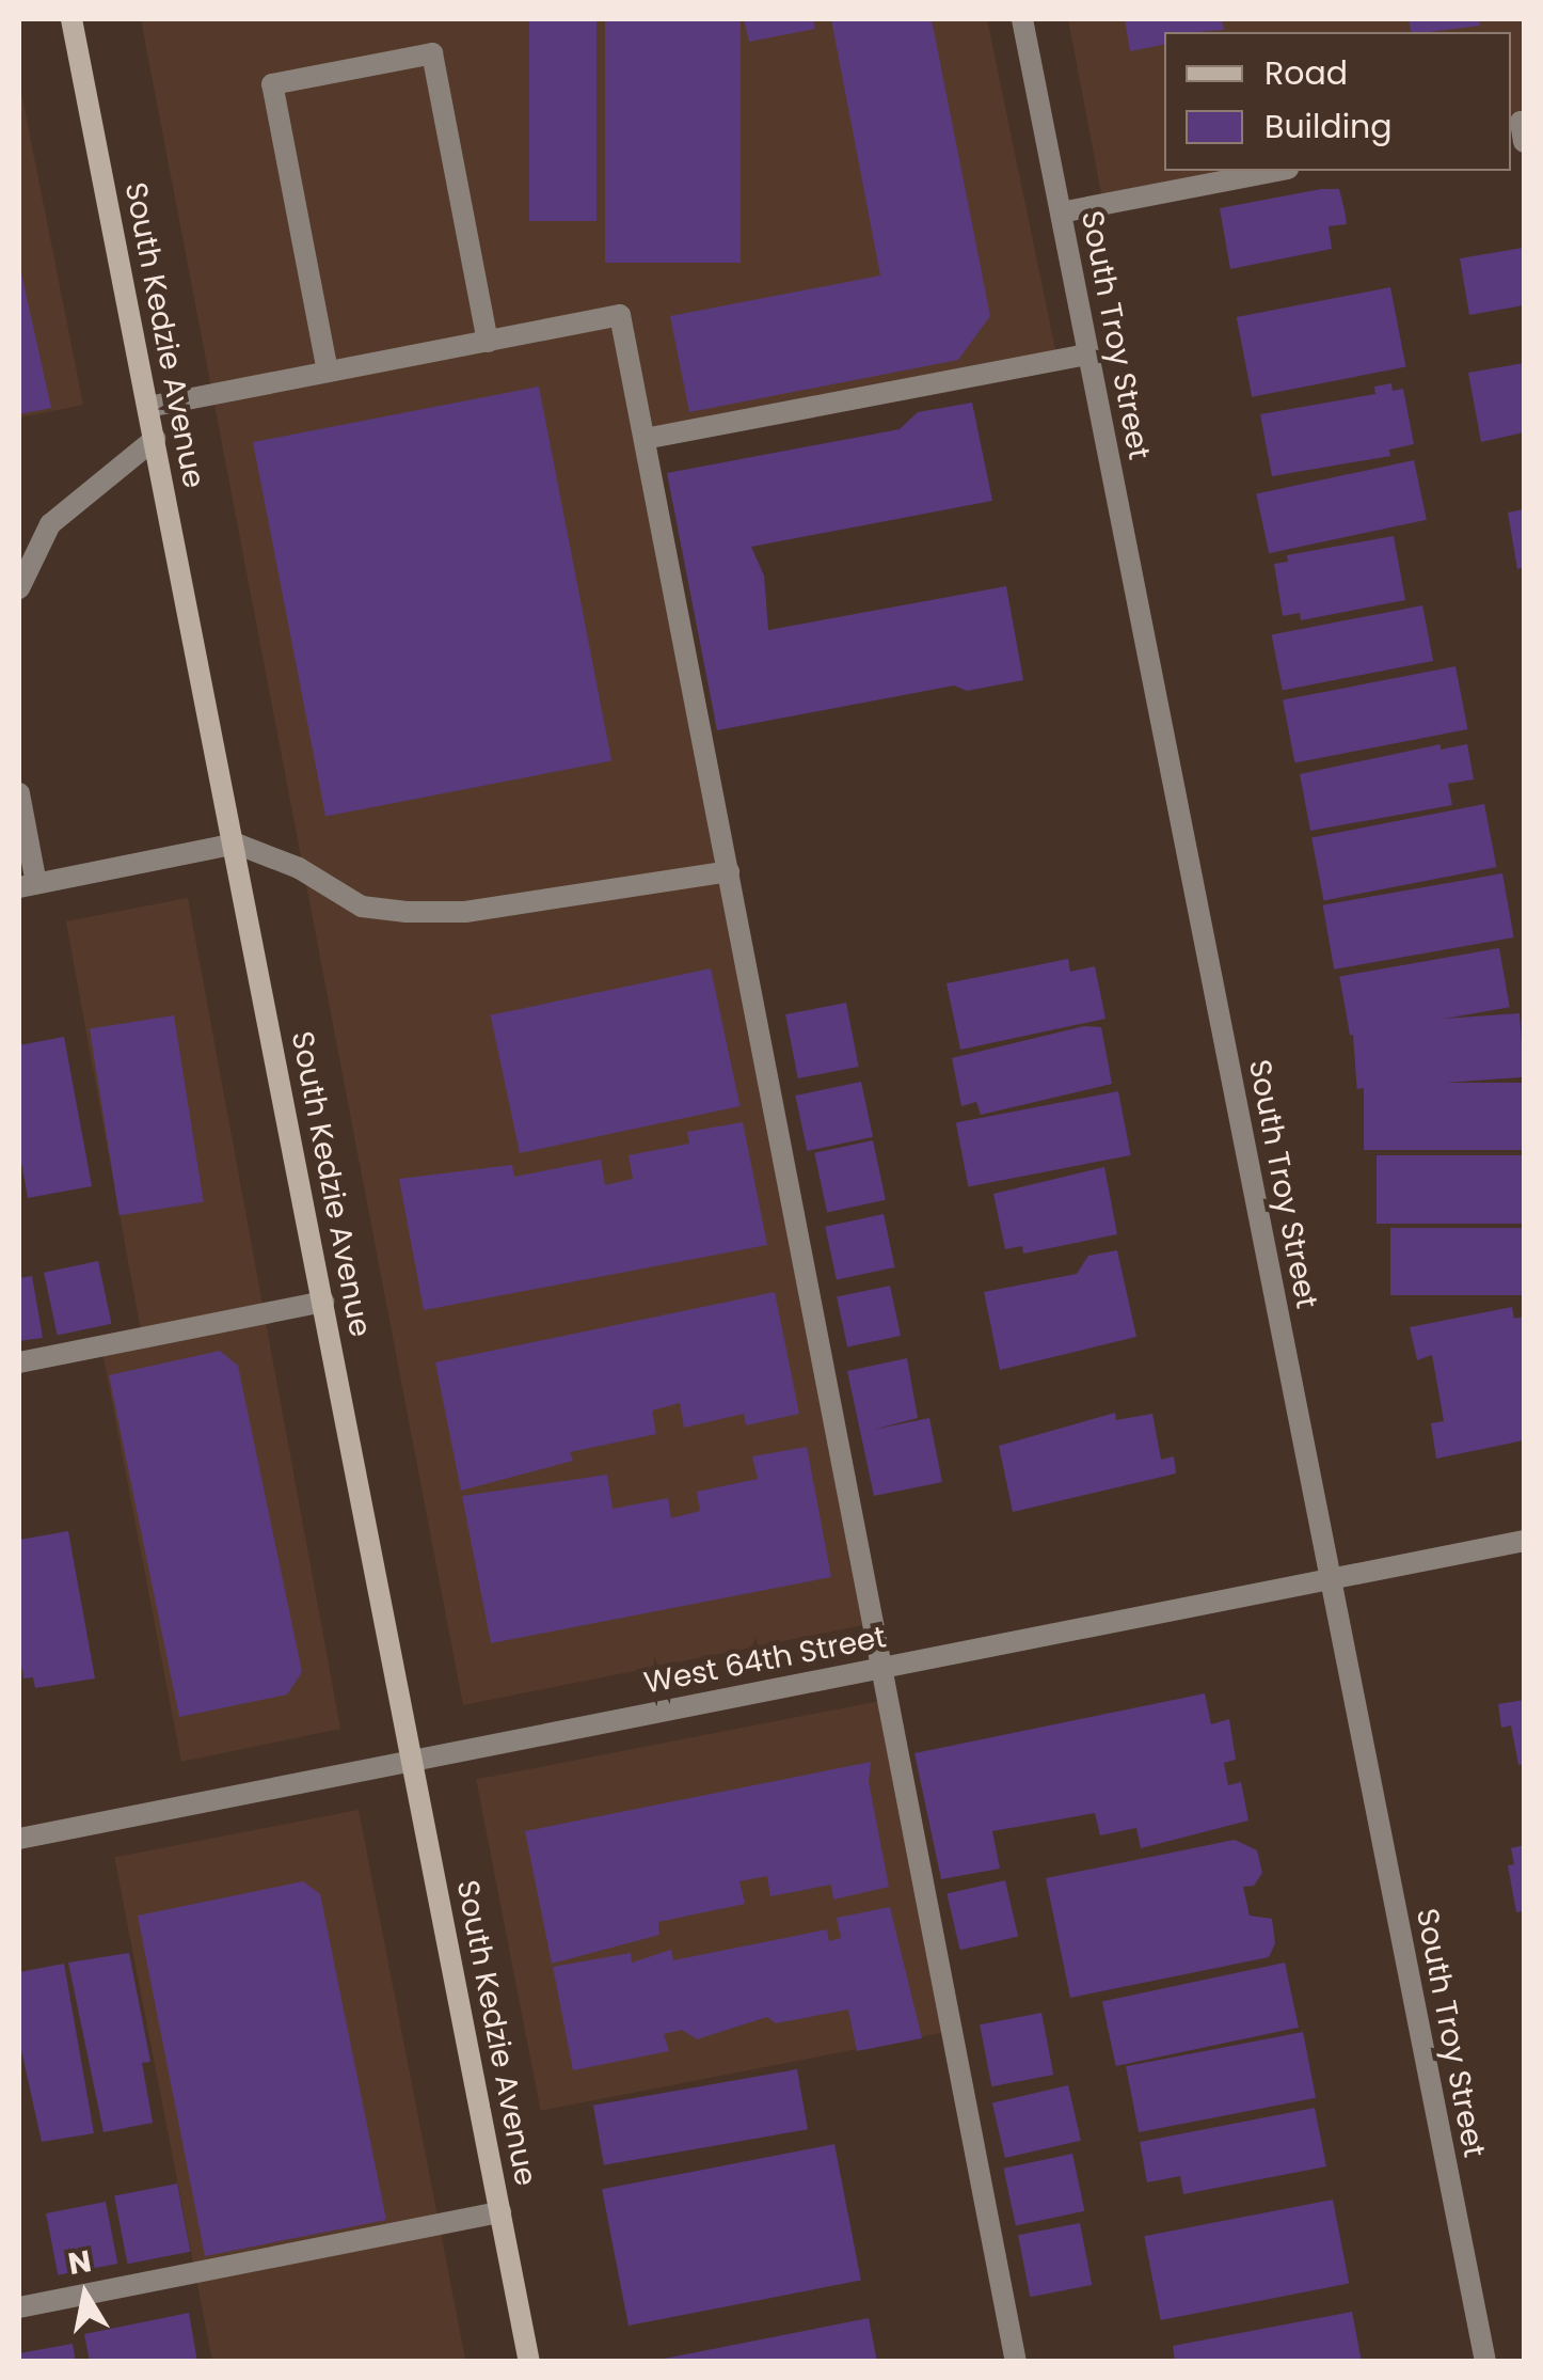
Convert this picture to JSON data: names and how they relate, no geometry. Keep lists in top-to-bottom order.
{
  "streets": {
    "main road": ["South Kedzie Avenue"],
    "street": ["South Troy Street", "West 64th Street"]
  },
  "crossings": [
    ["South Kedzie Avenue", "West 64th Street"],
    ["South Troy Street", "West 64th Street"]
  ],
  "legend": ["Road", "Building"],
  "north": "top"
}
